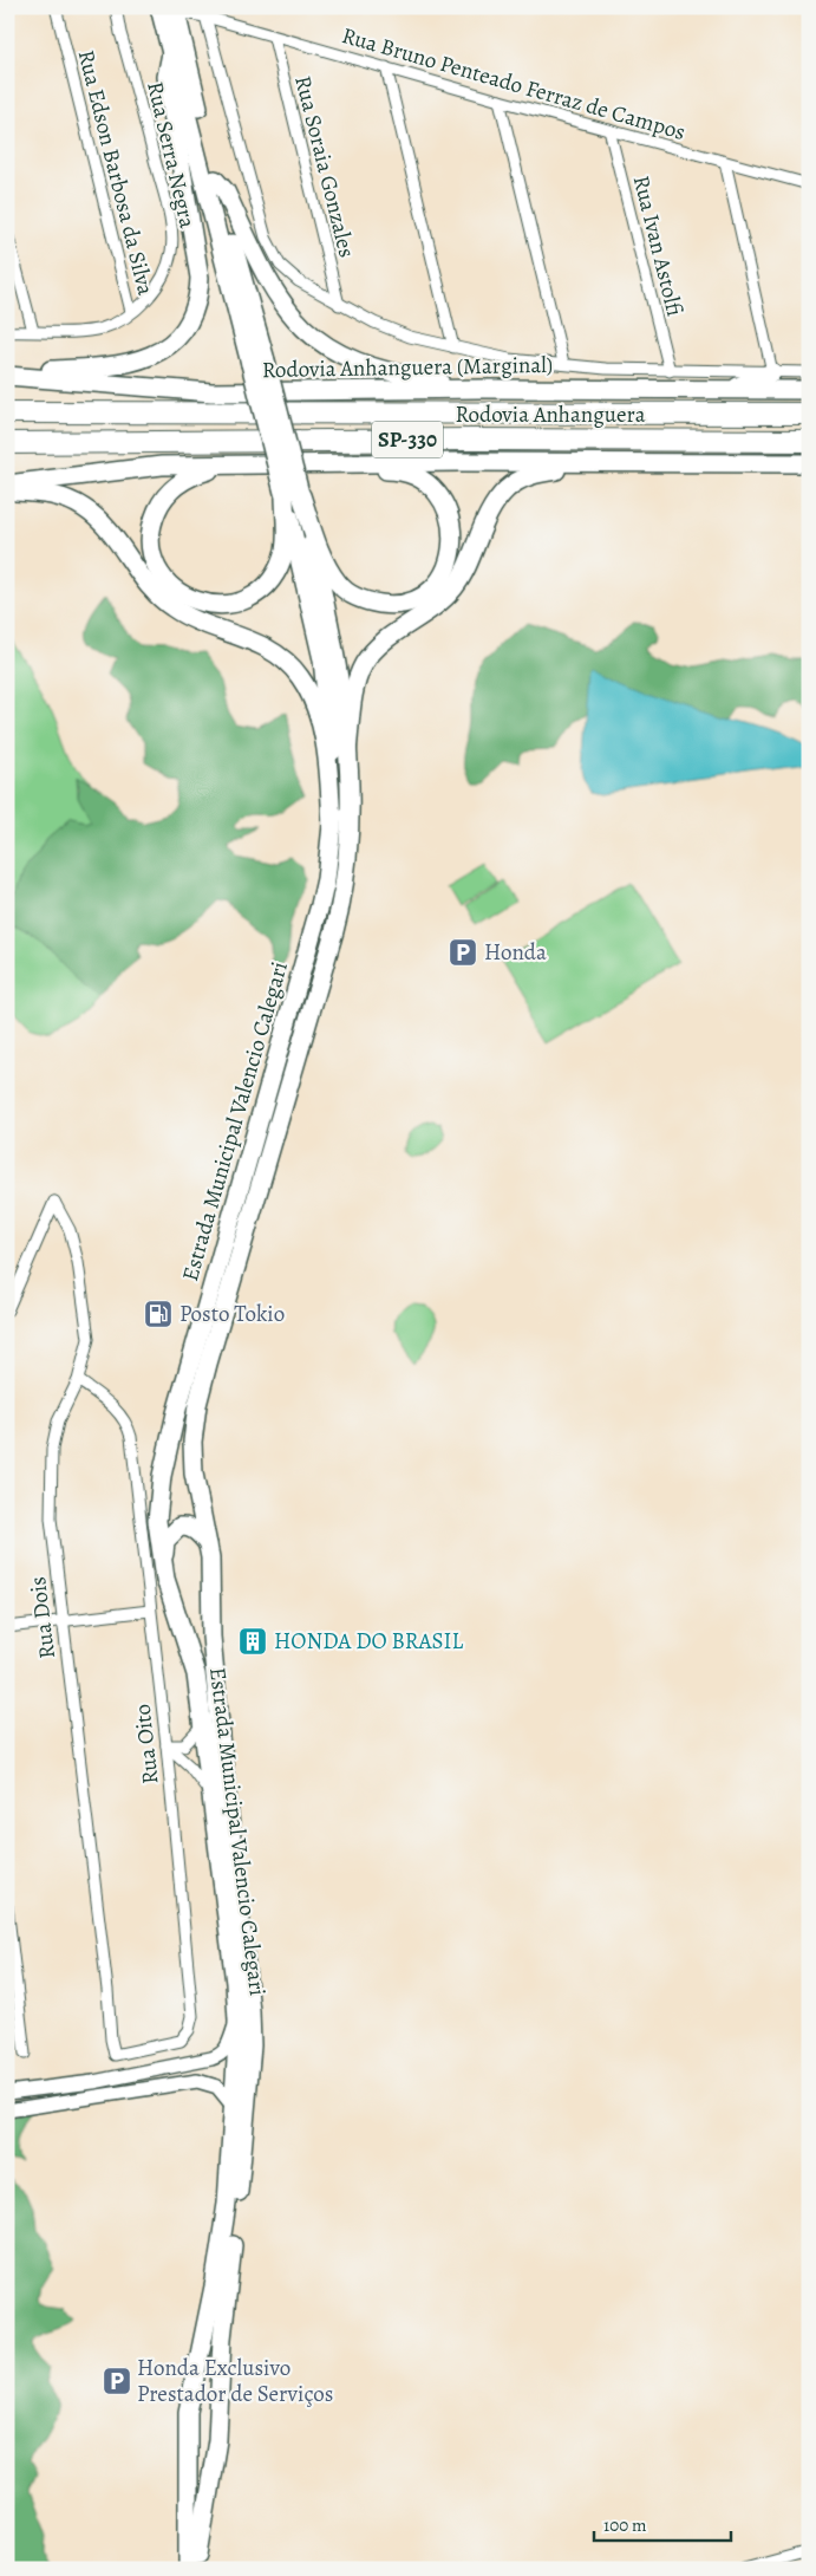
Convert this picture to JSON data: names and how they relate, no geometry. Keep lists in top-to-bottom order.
{
  "streets": {
    "highway": ["Rodovia Anhanguera", "SP-330"],
    "main road": ["Rodovia Anhanguera (Marginal)", "Estrada Municipal Valencio Calegari"],
    "street": [
      "Rua Bruno Penteado Ferraz de Campos",
      "Rua Serra Negra",
      "Rua Soraia Gonzales",
      "Rua Edson Barbosa da Silva",
      "Rua Ivan Astolfi",
      "Rua Dois",
      "Rua Oito"
    ]
  },
  "crossings": [
    ["Rua Bruno Penteado Ferraz de Campos", "Rua Soraia Gonzales"],
    ["Rua Bruno Penteado Ferraz de Campos", "Rua Ivan Astolfi"],
    ["Rua Serra Negra", "Rua Edson Barbosa da Silva"],
    ["Rua Dois", "Rua Oito"]
  ],
  "places": {
    "parking": ["Honda", "Honda Exclusivo Prestador de Serviços"],
    "fuel station": ["Posto Tokio"],
    "building": ["HONDA DO BRASIL"]
  },
  "scale_bar": "100 m"
}
